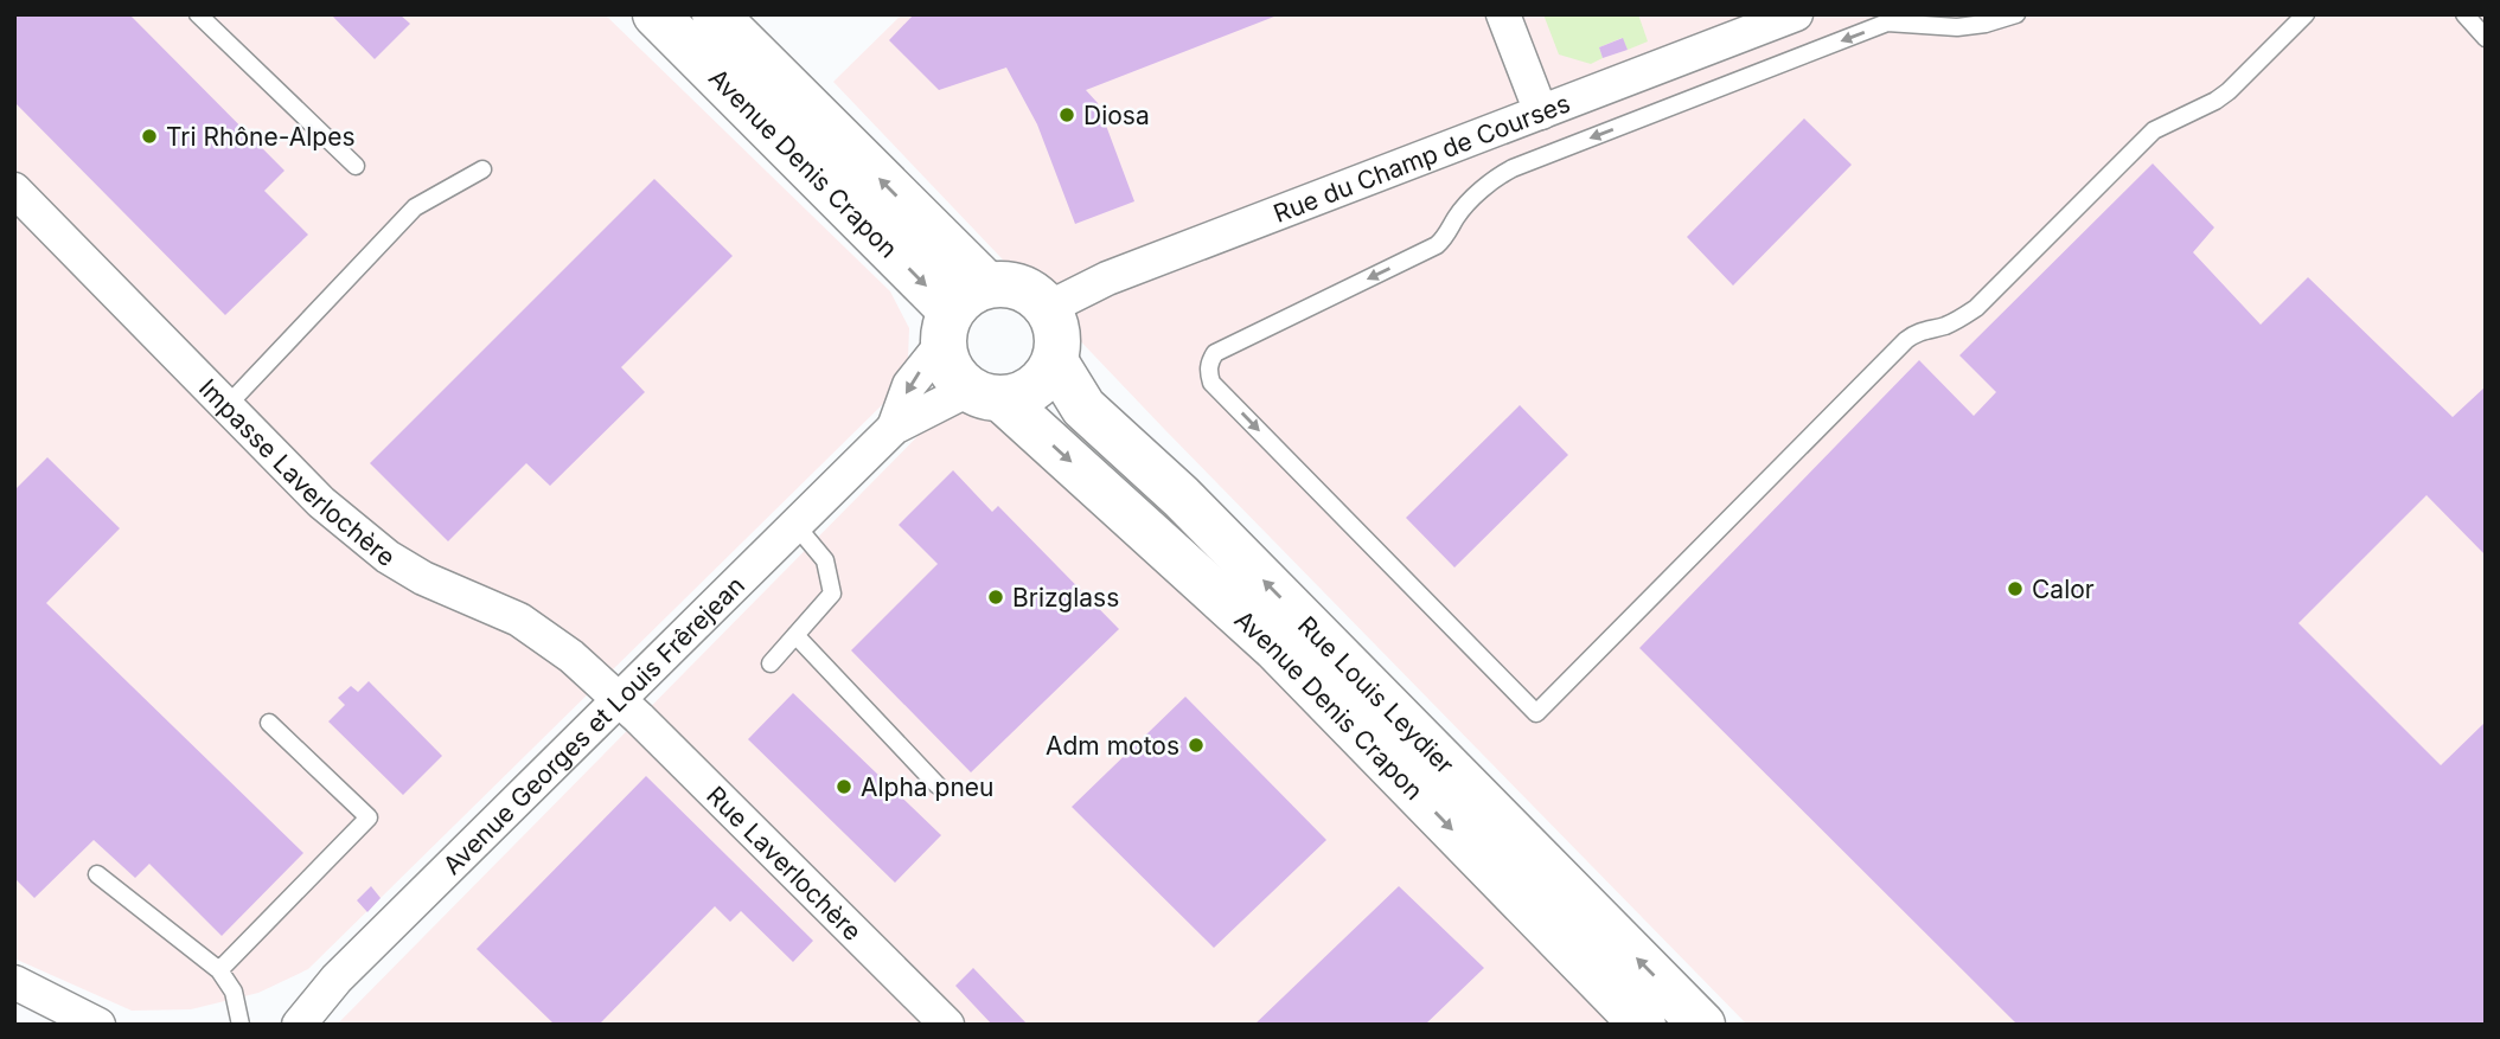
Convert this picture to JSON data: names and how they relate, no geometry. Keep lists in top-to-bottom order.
{
  "streets": {
    "main road": ["Avenue Denis Crapon", "Rue Louis Leydier"],
    "street": [
      "Rue du Champ de Courses",
      "Impasse Laverlochère",
      "Avenue Georges et Louis Frêrejean",
      "Rue Laverlochère"
    ]
  },
  "crossings": [
    ["Rue du Champ de Courses", "Avenue Denis Crapon"],
    ["Rue du Champ de Courses", "Rue Louis Leydier"],
    ["Rue du Champ de Courses", "Avenue Georges et Louis Frêrejean"],
    ["Avenue Denis Crapon", "Rue Louis Leydier"],
    ["Avenue Denis Crapon", "Avenue Georges et Louis Frêrejean"],
    ["Impasse Laverlochère", "Avenue Georges et Louis Frêrejean"],
    ["Impasse Laverlochère", "Rue Laverlochère"],
    ["Rue Louis Leydier", "Avenue Georges et Louis Frêrejean"],
    ["Avenue Georges et Louis Frêrejean", "Rue Laverlochère"]
  ],
  "one_way": ["Rue Louis Leydier"],
  "places": [
    "Diosa",
    "Tri Rhône-Alpes",
    "Calor",
    "Brizglass",
    "Adm motos",
    "Alpha pneu"
  ]
}
